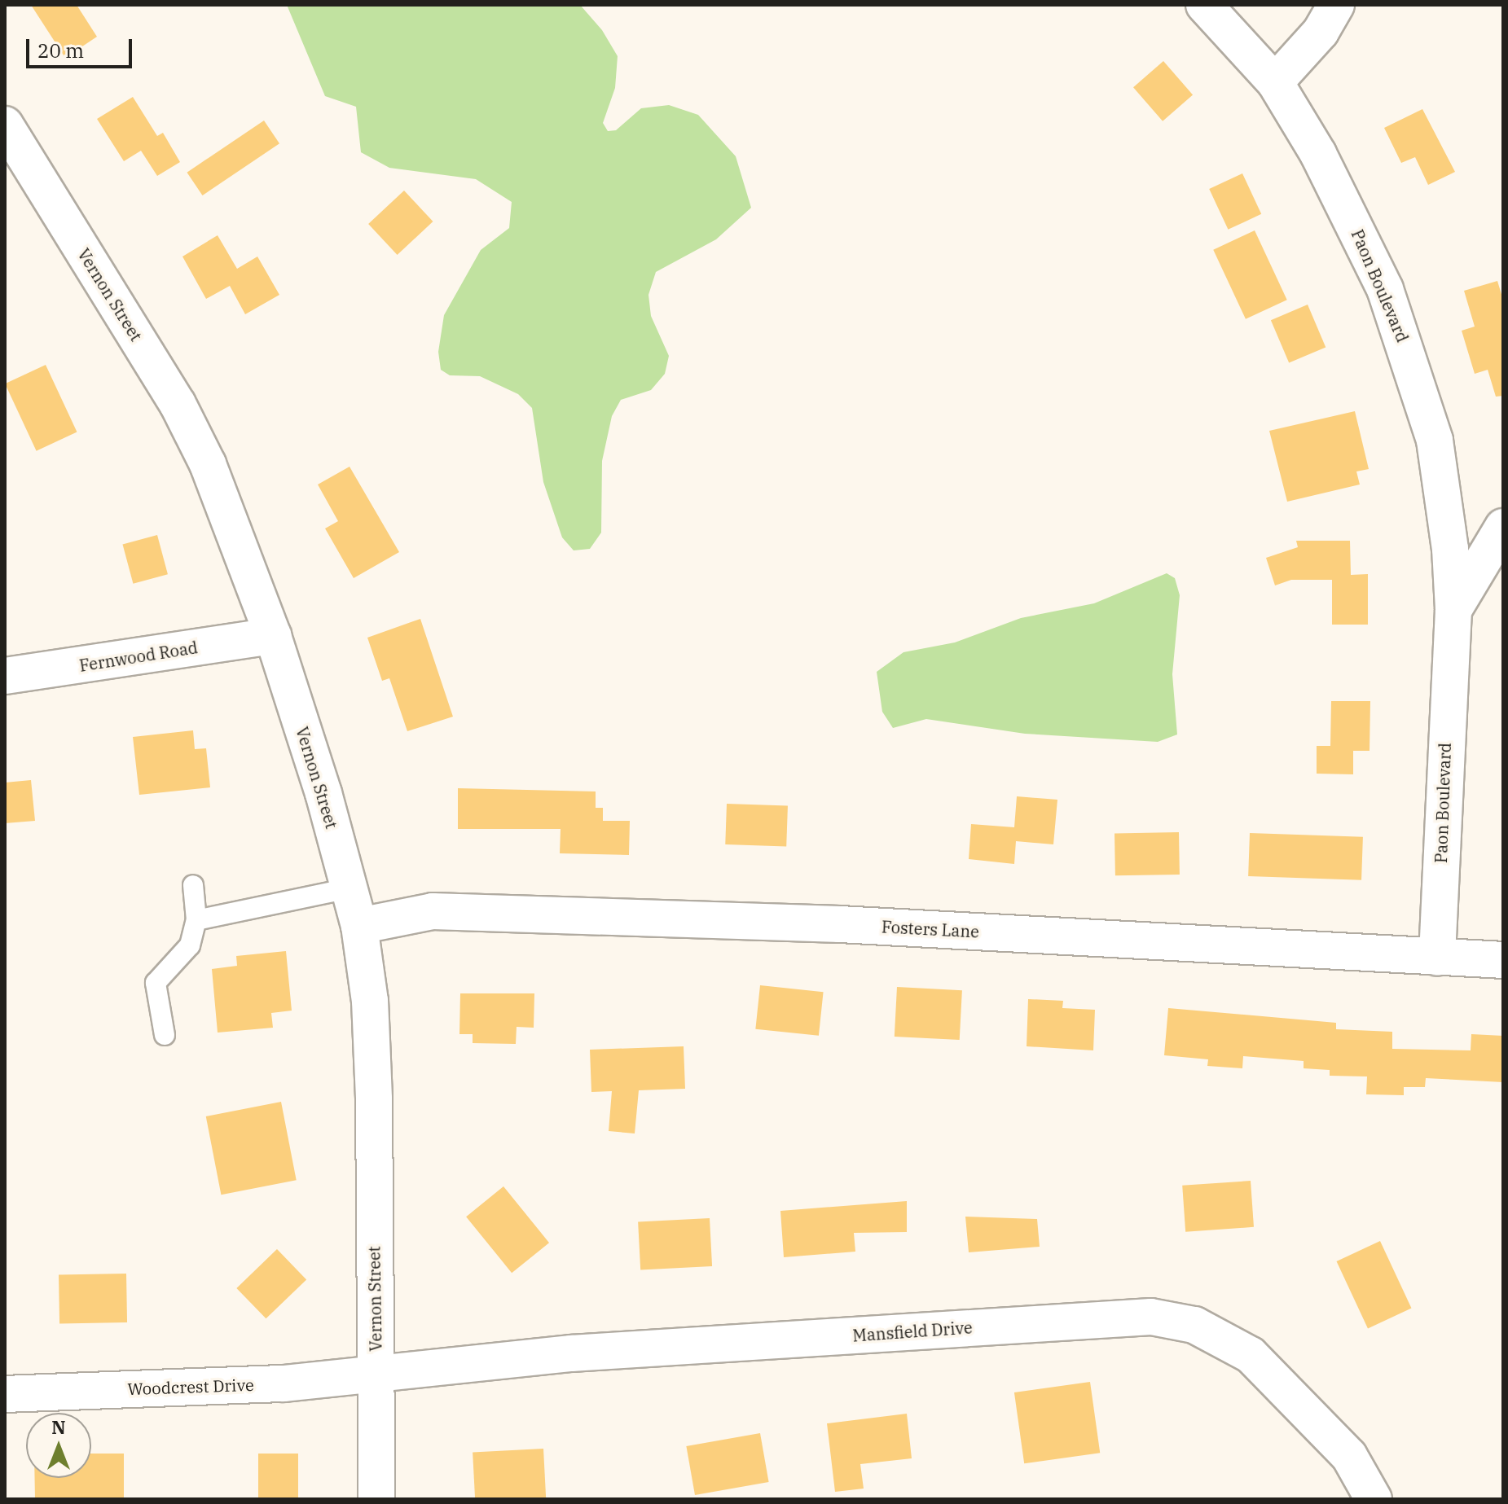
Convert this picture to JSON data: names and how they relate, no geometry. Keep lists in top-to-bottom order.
{
  "streets": {
    "street": [
      "Paon Boulevard",
      "Vernon Street",
      "Fernwood Road",
      "Fosters Lane",
      "Mansfield Drive",
      "Woodcrest Drive"
    ]
  },
  "crossings": [
    ["Paon Boulevard", "Fosters Lane"],
    ["Vernon Street", "Fernwood Road"],
    ["Vernon Street", "Fosters Lane"],
    ["Vernon Street", "Mansfield Drive"],
    ["Vernon Street", "Woodcrest Drive"],
    ["Mansfield Drive", "Woodcrest Drive"]
  ],
  "scale_bar": "20 m",
  "north": "top"
}
